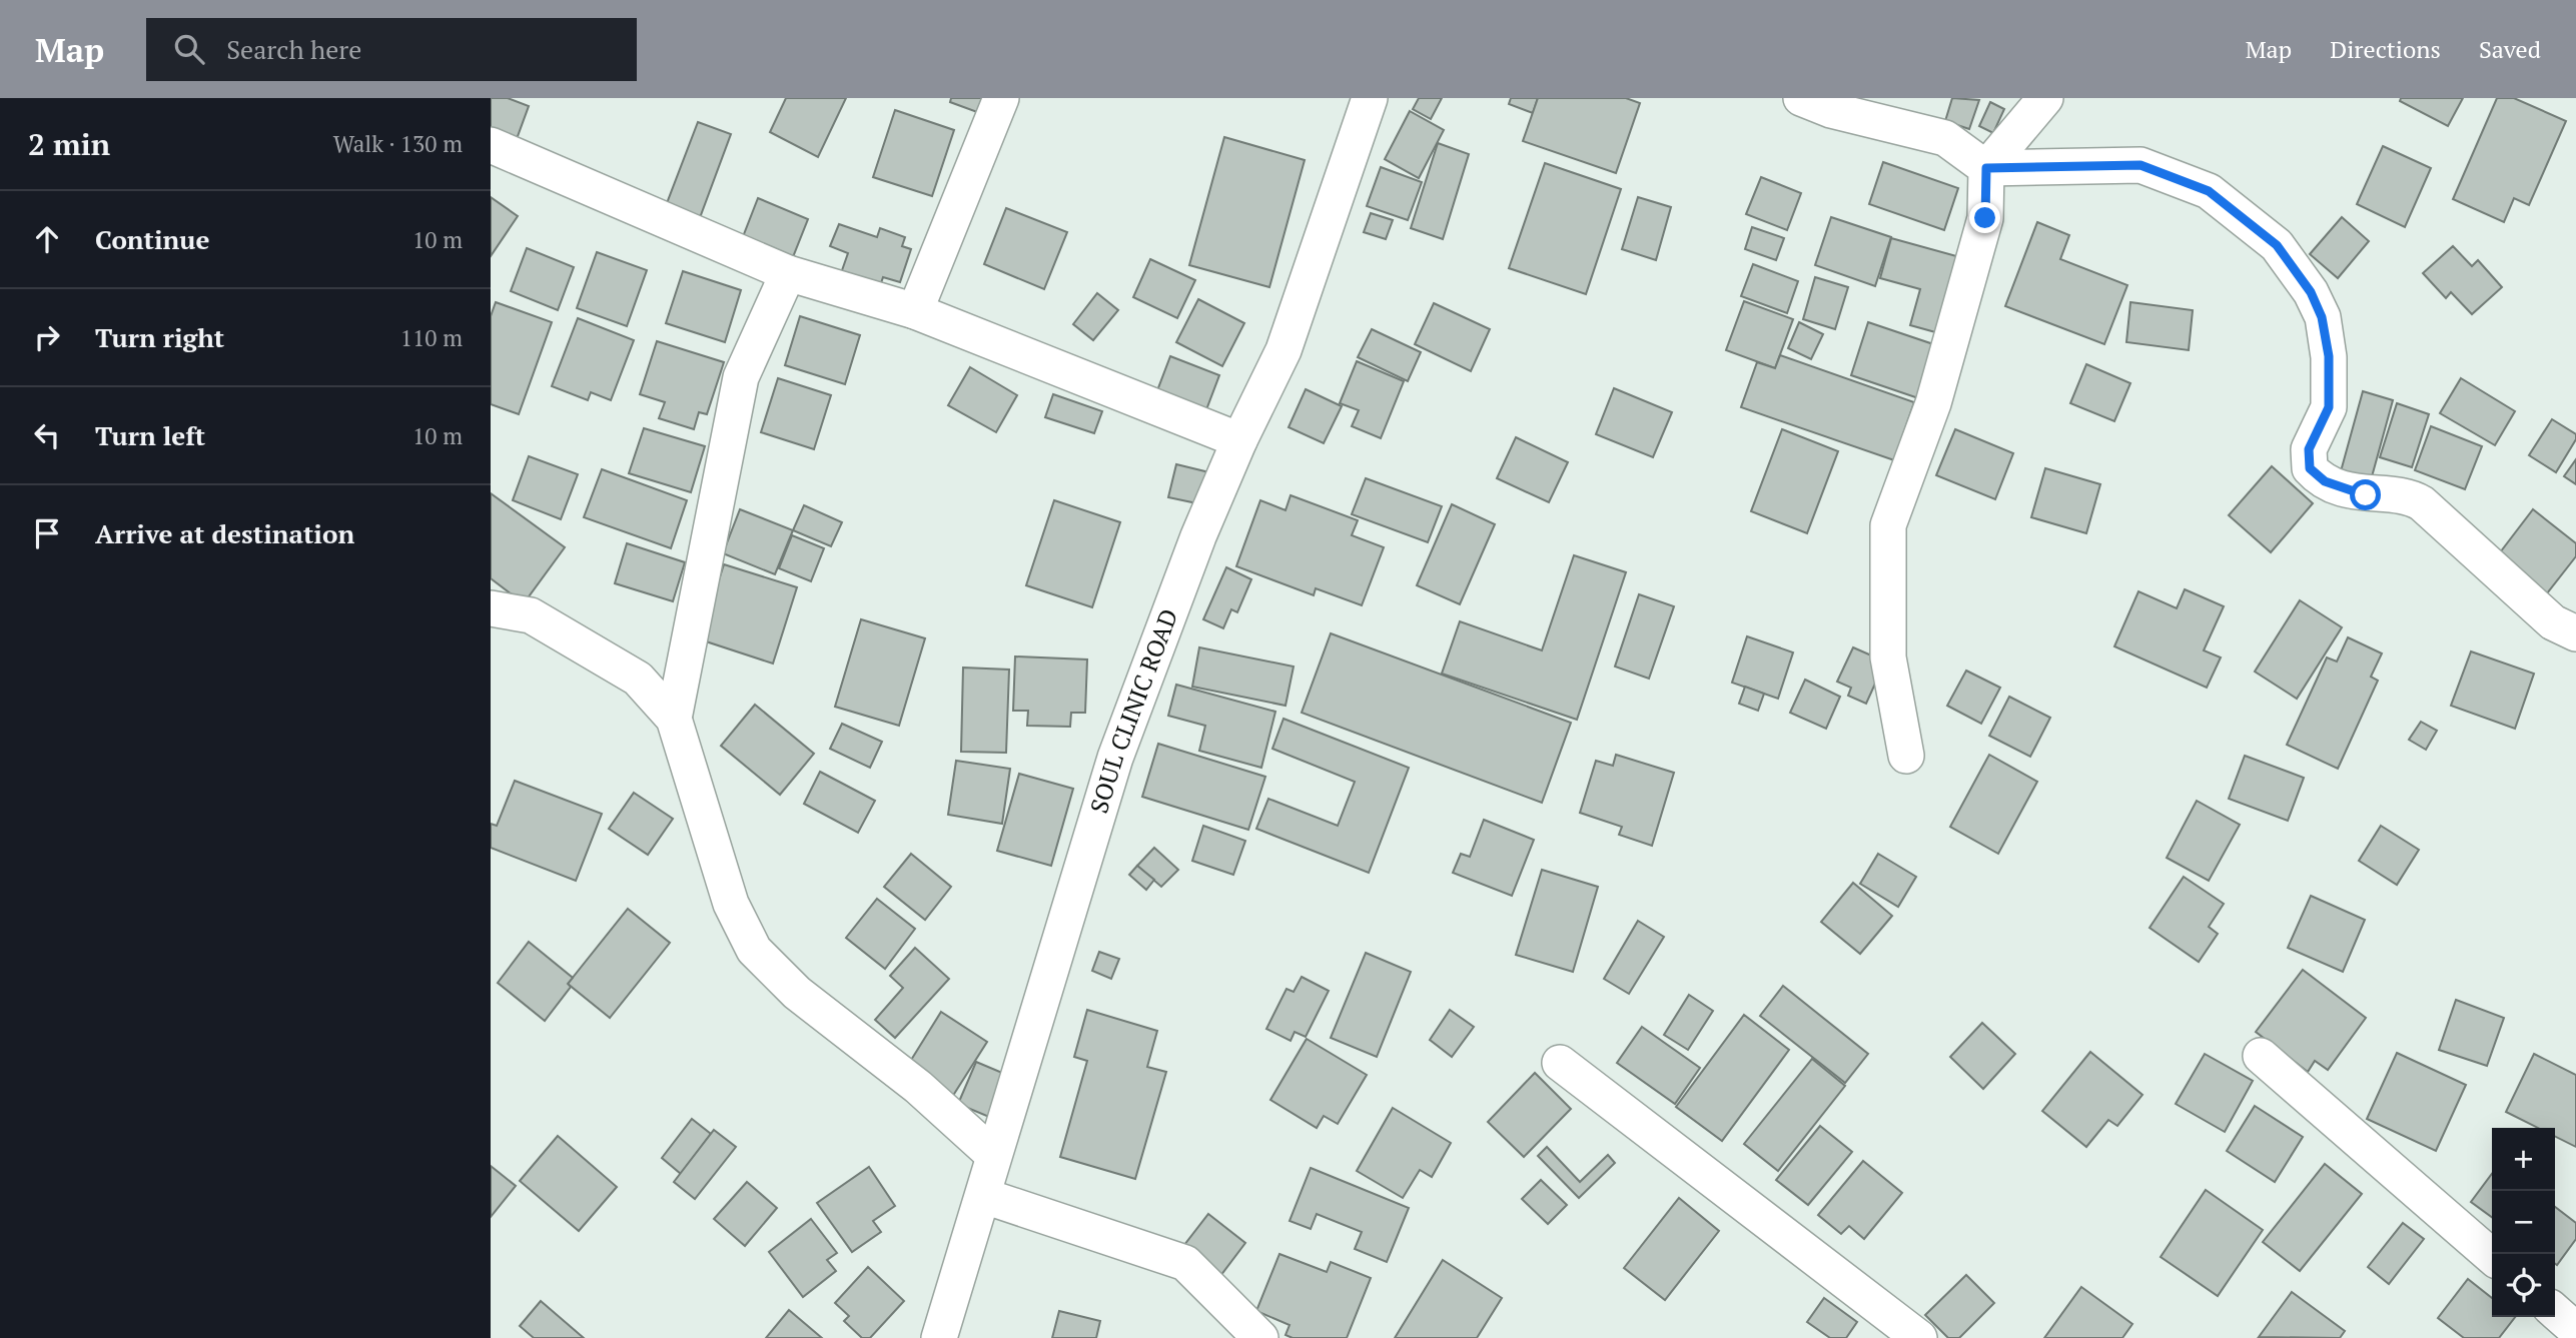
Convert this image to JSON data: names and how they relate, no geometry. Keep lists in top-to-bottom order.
{
  "streets": {
    "street": ["SOUL CLINIC ROAD"]
  },
  "page": {
    "header": "Map",
    "search": "Search here",
    "nav": ["Map", "Directions", "Saved"],
    "heading": ["2 min", "Walk · 130 m"],
    "list": [
      ["Continue", "10 m"],
      ["Turn right", "110 m"],
      ["Turn left", "10 m"],
      "Arrive at destination"
    ],
    "map_buttons": ["+", "−"]
  }
}
